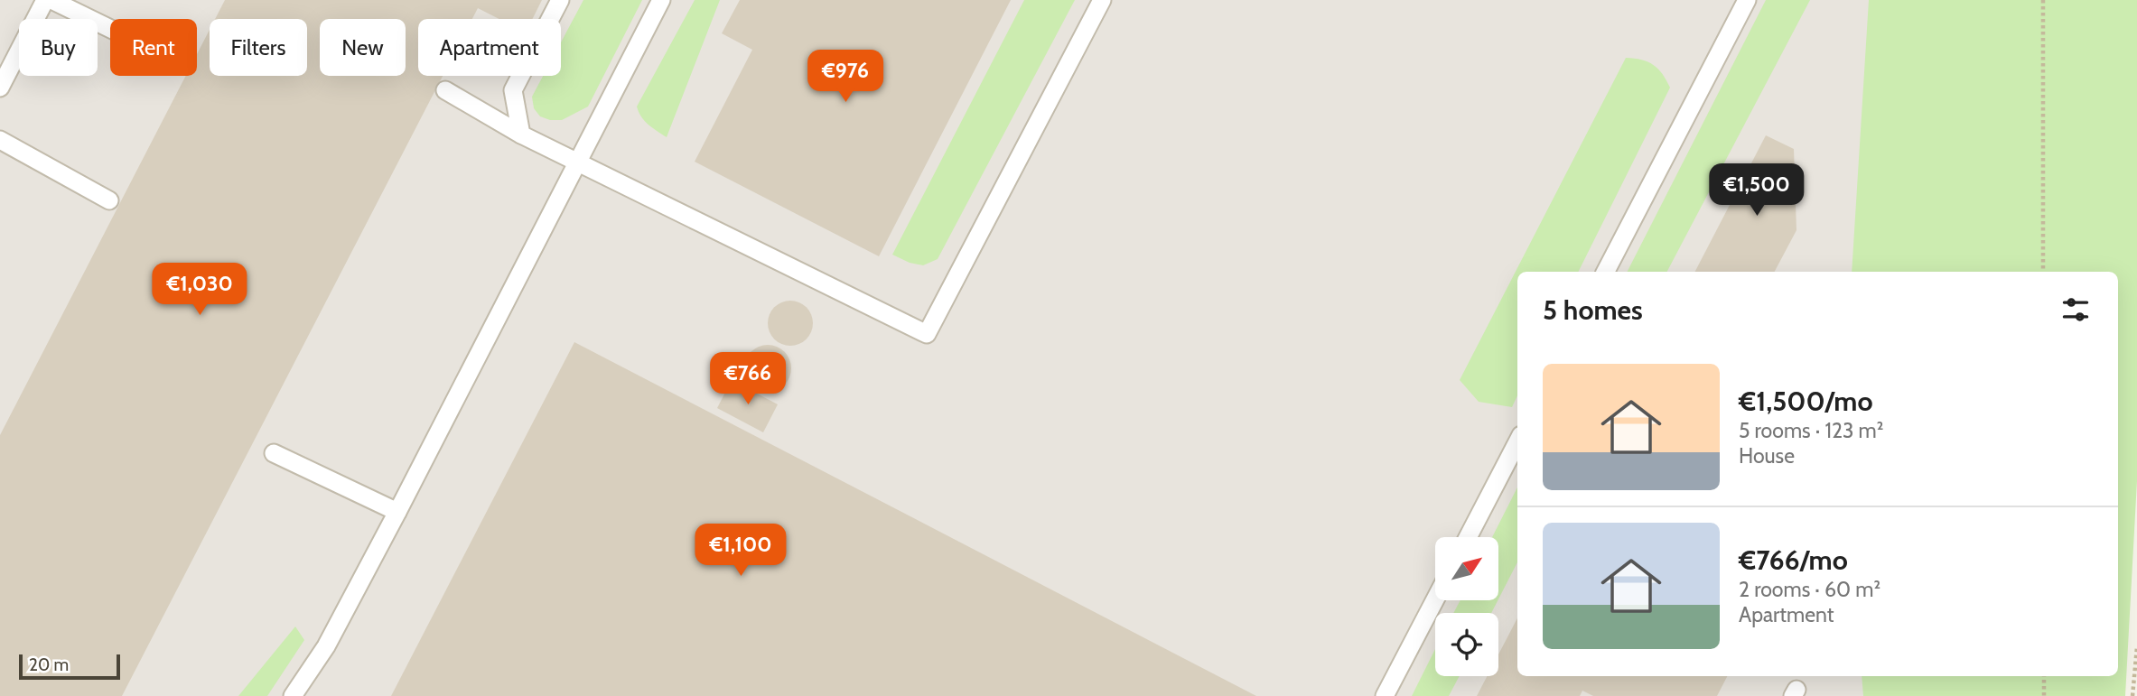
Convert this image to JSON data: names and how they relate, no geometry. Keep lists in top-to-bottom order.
{
  "scale_bar": "20 m",
  "north": "top right",
  "page": {
    "chip": [
      "Buy",
      "Rent",
      "Filters",
      "New",
      "Apartment"
    ],
    "price": [
      "€976",
      "€1,500",
      "€1,030",
      "€766",
      "€1,100"
    ],
    "heading": "5 homes",
    "list": [
      {
        "name": "€1,500/mo",
        "note": "5 rooms · 123 m² · House"
      },
      {
        "name": "€766/mo",
        "note": "2 rooms · 60 m² · Apartment"
      }
    ],
    "scale": "20 m"
  }
}
